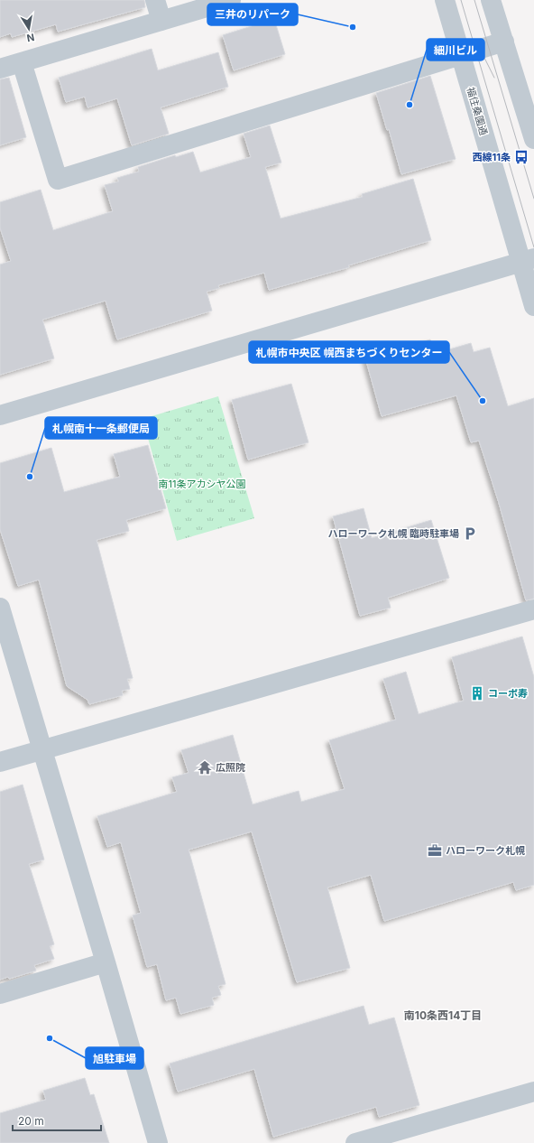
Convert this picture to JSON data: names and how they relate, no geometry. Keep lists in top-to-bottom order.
{
  "streets": {
    "street": ["福住桑園通"]
  },
  "districts": ["南10条西14丁目"],
  "parks": ["南11条アカシヤ公園"],
  "places": {
    "other": [
      "三井のリパーク",
      "細川ビル",
      "札幌市中央区 幌西まちづくりセンター",
      "札幌南十一条郵便局",
      "旭駐車場"
    ],
    "bus stop": ["西線11条"],
    "parking": ["ハローワーク札幌 臨時駐車場"],
    "building": ["コーポ寿"],
    "temple": ["広照院"],
    "office": ["ハローワーク札幌"]
  },
  "scale_bar": "20 m",
  "north": "bottom"
}
